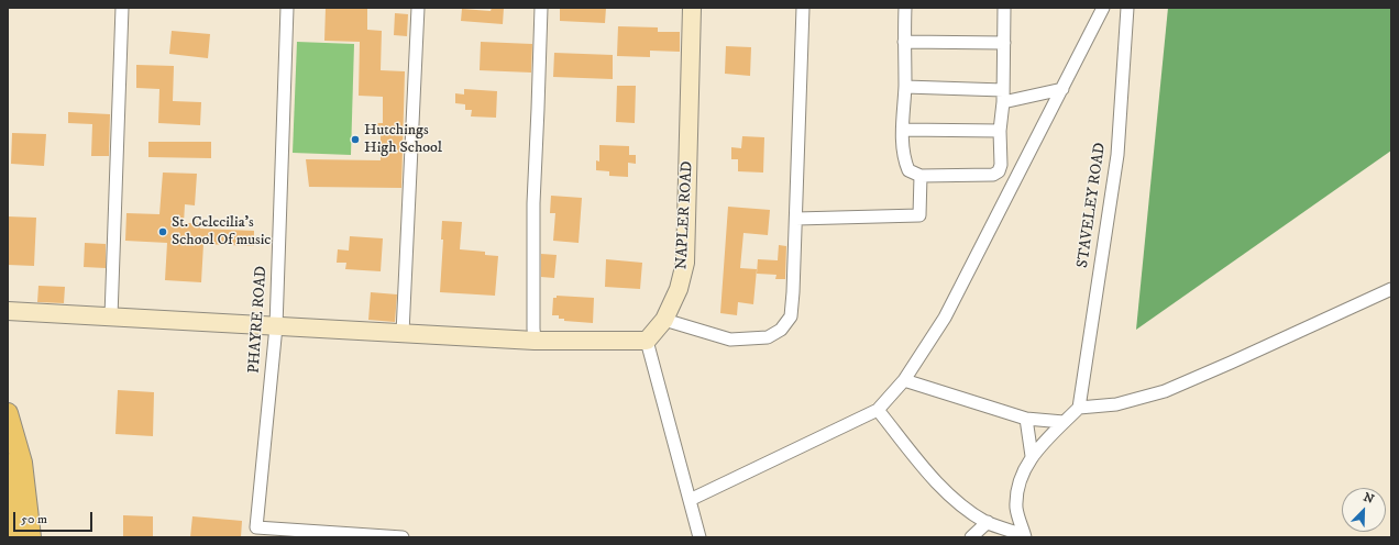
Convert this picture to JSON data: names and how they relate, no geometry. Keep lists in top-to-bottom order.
{
  "streets": {
    "street": ["STAVELEY ROAD", "NAPLER ROAD", "PHAYRE ROAD"]
  },
  "places": ["Hutchings High School", "St. Celecilia's School Of music"],
  "scale_bar": "50 m",
  "north": "top right"
}
